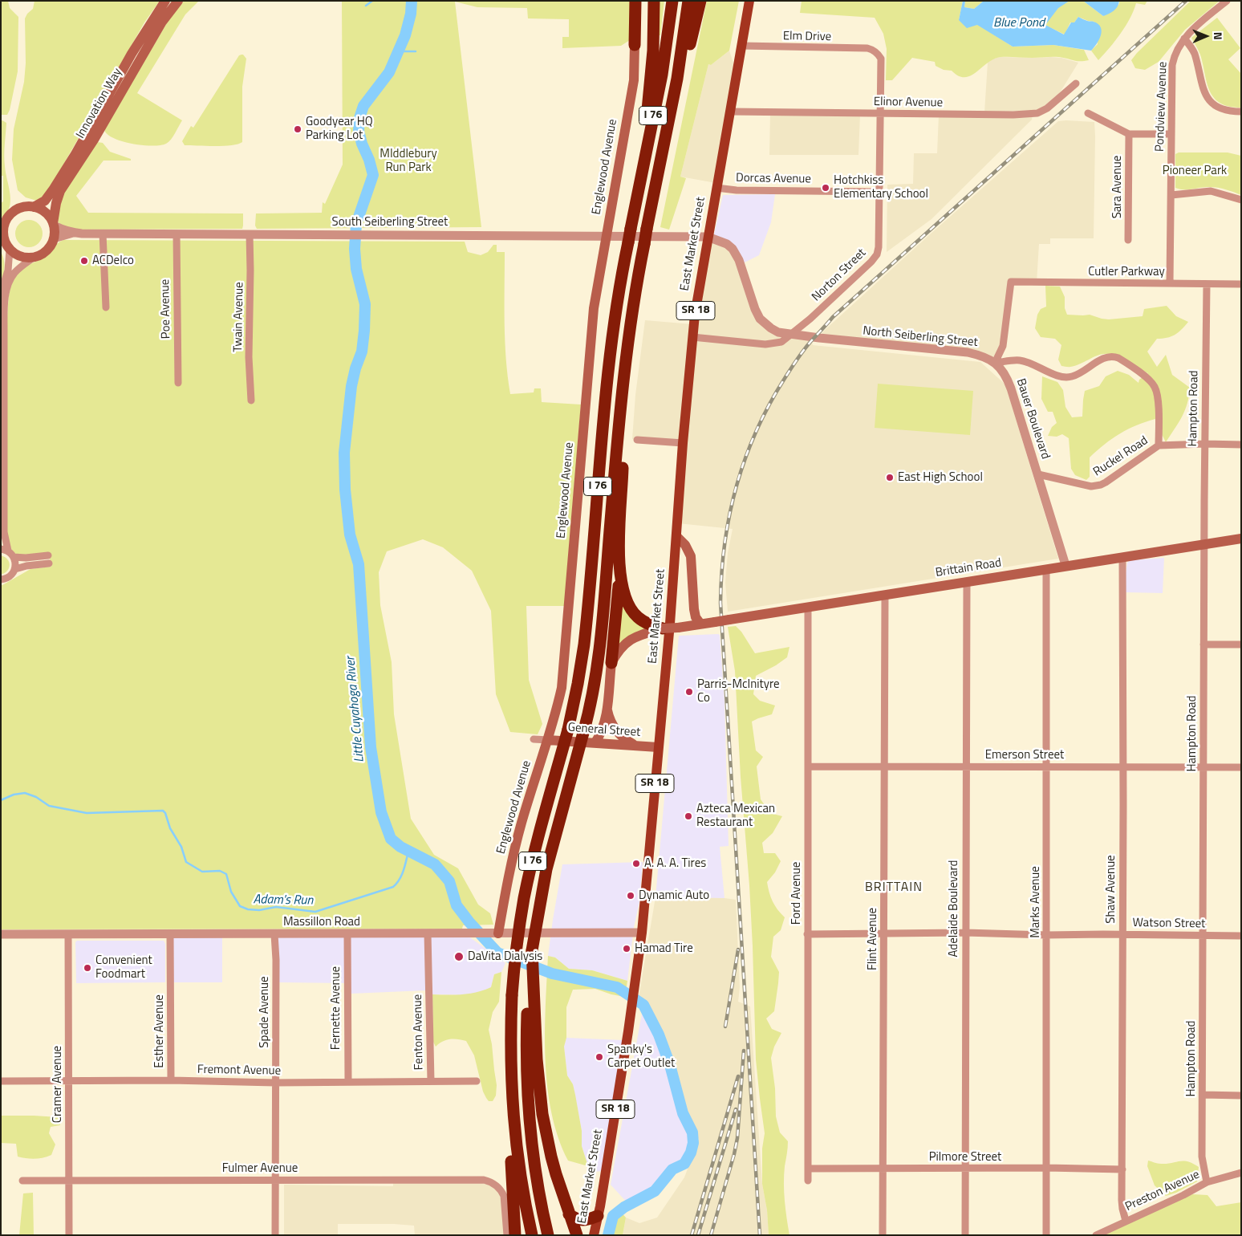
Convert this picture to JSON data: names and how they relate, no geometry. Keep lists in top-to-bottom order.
{
  "streets": {
    "highway": ["I 76"],
    "main road": [
      "Innovation Way",
      "Englewood Avenue",
      "East Market Street",
      "SR 18",
      "Brittain Road",
      "General Street"
    ],
    "street": [
      "Elm Drive",
      "Elinor Avenue",
      "Pondview Avenue",
      "Dorcas Avenue",
      "Sara Avenue",
      "South Seiberling Street",
      "Cutler Parkway",
      "Norton Street",
      "Poe Avenue",
      "Twain Avenue",
      "North Seiberling Street",
      "Hampton Road",
      "Bauer Boulevard",
      "Ruckel Road",
      "Emerson Street",
      "Shaw Avenue",
      "Ford Avenue",
      "Marks Avenue",
      "Adelaide Boulevard",
      "Massillon Road",
      "Watson Street",
      "Flint Avenue",
      "Fernette Avenue",
      "Spade Avenue",
      "Esther Avenue",
      "Fenton Avenue",
      "Fremont Avenue",
      "Cramer Avenue",
      "Pilmore Street",
      "Fulmer Avenue",
      "Preston Avenue"
    ]
  },
  "crossings": [
    ["Elm Drive", "East Market Street"],
    ["Elm Drive", "Norton Street"],
    ["Elinor Avenue", "East Market Street"],
    ["Elinor Avenue", "Norton Street"],
    ["Innovation Way", "South Seiberling Street"],
    ["Pondview Avenue", "Cutler Parkway"],
    ["Englewood Avenue", "South Seiberling Street"],
    ["Englewood Avenue", "General Street"],
    ["Englewood Avenue", "Massillon Road"],
    ["Dorcas Avenue", "East Market Street"],
    ["Dorcas Avenue", "Norton Street"],
    ["South Seiberling Street", "East Market Street"],
    ["South Seiberling Street", "Poe Avenue"],
    ["South Seiberling Street", "Twain Avenue"],
    ["South Seiberling Street", "North Seiberling Street"],
    ["East Market Street", "Norton Street"],
    ["East Market Street", "North Seiberling Street"],
    ["East Market Street", "General Street"],
    ["East Market Street", "Massillon Road"],
    ["Cutler Parkway", "North Seiberling Street"],
    ["Cutler Parkway", "Hampton Road"],
    ["Cutler Parkway", "Bauer Boulevard"],
    ["Norton Street", "North Seiberling Street"],
    ["North Seiberling Street", "Bauer Boulevard"],
    ["North Seiberling Street", "Ruckel Road"],
    ["Hampton Road", "Ruckel Road"],
    ["Hampton Road", "Brittain Road"],
    ["Hampton Road", "Emerson Street"],
    ["Hampton Road", "Watson Street"],
    ["Hampton Road", "Preston Avenue"],
    ["Bauer Boulevard", "Ruckel Road"],
    ["Bauer Boulevard", "Brittain Road"],
    ["Brittain Road", "General Street"],
    ["Brittain Road", "Shaw Avenue"],
    ["Brittain Road", "Ford Avenue"],
    ["Brittain Road", "Marks Avenue"],
    ["Brittain Road", "Adelaide Boulevard"],
    ["Brittain Road", "Flint Avenue"],
    ["Emerson Street", "Shaw Avenue"],
    ["Emerson Street", "Ford Avenue"],
    ["Emerson Street", "Marks Avenue"],
    ["Emerson Street", "Adelaide Boulevard"],
    ["Emerson Street", "Flint Avenue"],
    ["Shaw Avenue", "Watson Street"],
    ["Shaw Avenue", "Pilmore Street"],
    ["Shaw Avenue", "Preston Avenue"],
    ["Ford Avenue", "Watson Street"],
    ["Ford Avenue", "Pilmore Street"],
    ["Marks Avenue", "Watson Street"],
    ["Marks Avenue", "Pilmore Street"],
    ["Adelaide Boulevard", "Watson Street"],
    ["Adelaide Boulevard", "Pilmore Street"],
    ["Massillon Road", "Fernette Avenue"],
    ["Massillon Road", "Spade Avenue"],
    ["Massillon Road", "Esther Avenue"],
    ["Massillon Road", "Fenton Avenue"],
    ["Massillon Road", "Cramer Avenue"],
    ["Watson Street", "Flint Avenue"],
    ["Flint Avenue", "Pilmore Street"],
    ["Fernette Avenue", "Fremont Avenue"],
    ["Spade Avenue", "Fremont Avenue"],
    ["Spade Avenue", "Fulmer Avenue"],
    ["Esther Avenue", "Fremont Avenue"],
    ["Fenton Avenue", "Fremont Avenue"],
    ["Fremont Avenue", "Cramer Avenue"],
    ["Cramer Avenue", "Fulmer Avenue"]
  ],
  "districts": ["BRITTAIN"],
  "water": ["Blue Pond", "Little Cuyahoga River", "Adam's Run"],
  "parks": ["MIddlebury Run Park", "Pioneer Park"],
  "places": [
    "Goodyear HQ Parking Lot",
    "Hotchkiss Elementary School",
    "ACDelco",
    "East High School",
    "Parris-McInityre Co",
    "Azteca Mexican Restaurant",
    "A. A. A. Tires",
    "Dynamic Auto",
    "Hamad Tire",
    "DaVita Dialysis",
    "Convenient Foodmart",
    "Spanky's Carpet Outlet"
  ],
  "north": "right"
}
